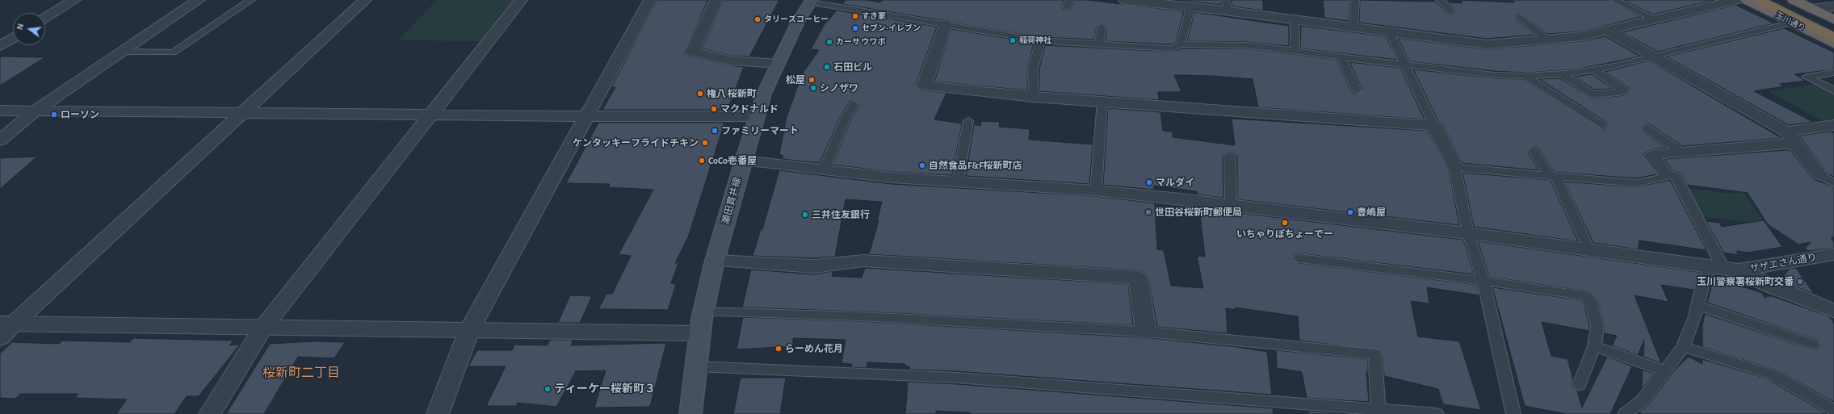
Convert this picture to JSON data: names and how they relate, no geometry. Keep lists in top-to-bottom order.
{
  "streets": {
    "highway": ["玉川通り"],
    "main road": ["瀬田貫井線"],
    "street": ["サザエさん通り"]
  },
  "districts": ["桜新町二丁目"],
  "places": [
    "すき家",
    "タリーズコーヒー",
    "セブン-イレブン",
    "稲荷神社",
    "カーサ ウワボ",
    "石田ビル",
    "松屋",
    "シノザワ",
    "権八 桜新町",
    "マクドナルド",
    "ローソン",
    "ファミリーマート",
    "ケンタッキーフライドチキン",
    "CoCo壱番屋",
    "自然食品F&F桜新町店",
    "マルダイ",
    "世田谷桜新町郵便局",
    "豊嶋屋",
    "三井住友銀行",
    "いちゃりぽちょーでー",
    "玉川警察署桜新町交番",
    "らーめん花月",
    "ティーケー桜新町３"
  ],
  "north": "left"
}
